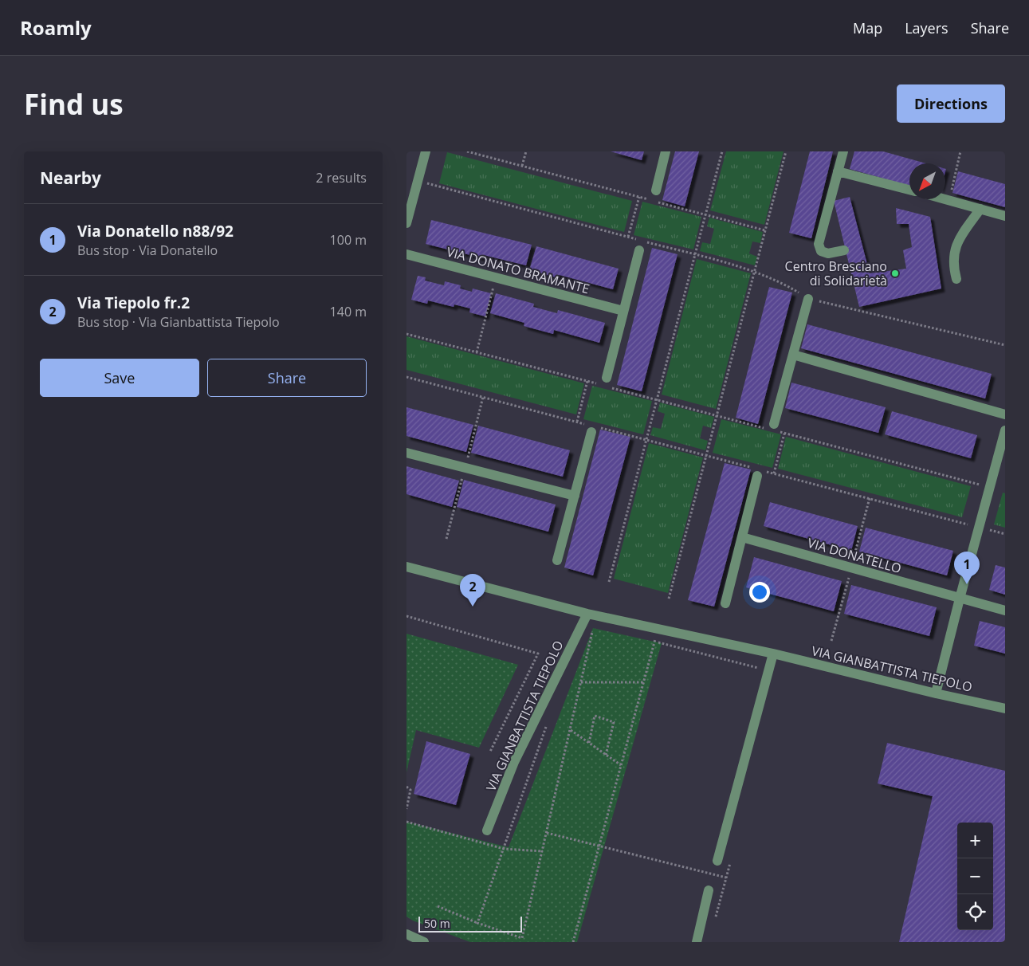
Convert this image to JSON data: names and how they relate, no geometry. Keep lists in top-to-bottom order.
{
  "streets": {
    "street": ["VIA DONATO BRAMANTE", "VIA DONATELLO", "VIA GIANBATTISTA TIEPOLO"]
  },
  "places": ["Centro Bresciano di Solidarietà"],
  "scale_bar": "50 m",
  "north": "bottom left",
  "page": {
    "header": "Roamly",
    "nav": ["Map", "Layers", "Share"],
    "buttons": [
      "Directions",
      ["Save", "Share"]
    ],
    "title": "Find us",
    "heading": ["Nearby", "2 results"],
    "list": [
      {
        "mark": "1",
        "name": "Via Donatello n88/92",
        "note": "Bus stop · Via Donatello",
        "value": "100 m"
      },
      {
        "mark": "2",
        "name": "Via Tiepolo fr.2",
        "note": "Bus stop · Via Gianbattista Tiepolo",
        "value": "140 m"
      }
    ],
    "pins": ["1", "2"],
    "map_buttons": ["+", "−"],
    "scale": "50 m"
  }
}
